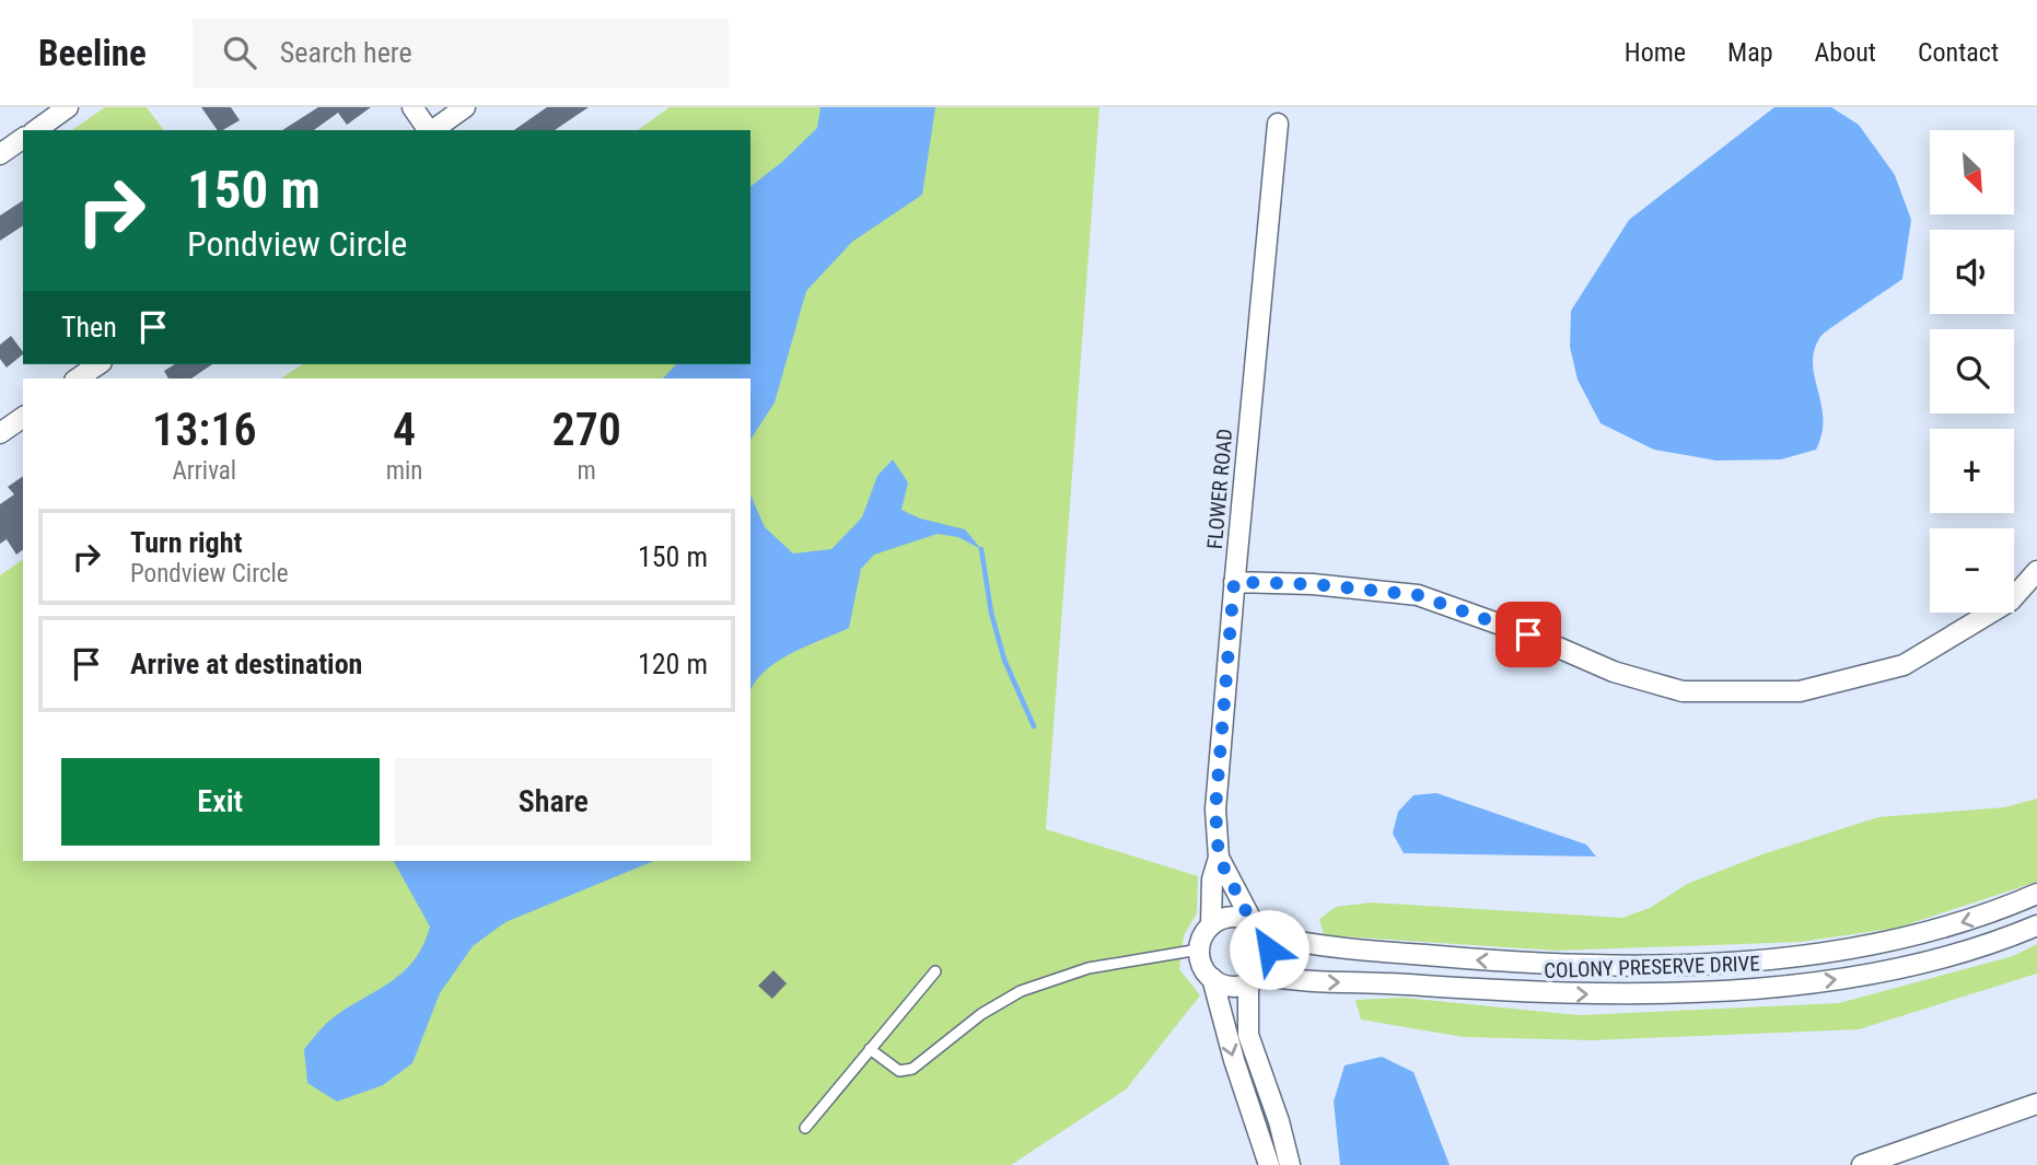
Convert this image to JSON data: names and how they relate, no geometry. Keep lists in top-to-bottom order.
{
  "streets": {
    "street": ["FLOWER ROAD", "COLONY PRESERVE DRIVE"]
  },
  "crossings": [
    ["FLOWER ROAD", "COLONY PRESERVE DRIVE"]
  ],
  "north": "bottom right",
  "page": {
    "header": "Beeline",
    "search": "Search here",
    "nav": [
      "Home",
      "Map",
      "About",
      "Contact"
    ],
    "map_buttons": ["+", "−"],
    "turn": ["150 m", "Pondview Circle"],
    "then": "Then",
    "eta": [
      "13:16",
      "Arrival",
      "4",
      "min",
      "270",
      "m"
    ],
    "list": [
      {
        "name": "Turn right",
        "note": "Pondview Circle",
        "value": "150 m"
      },
      {
        "name": "Arrive at destination",
        "value": "120 m"
      }
    ],
    "buttons": ["Exit", "Share"]
  }
}
